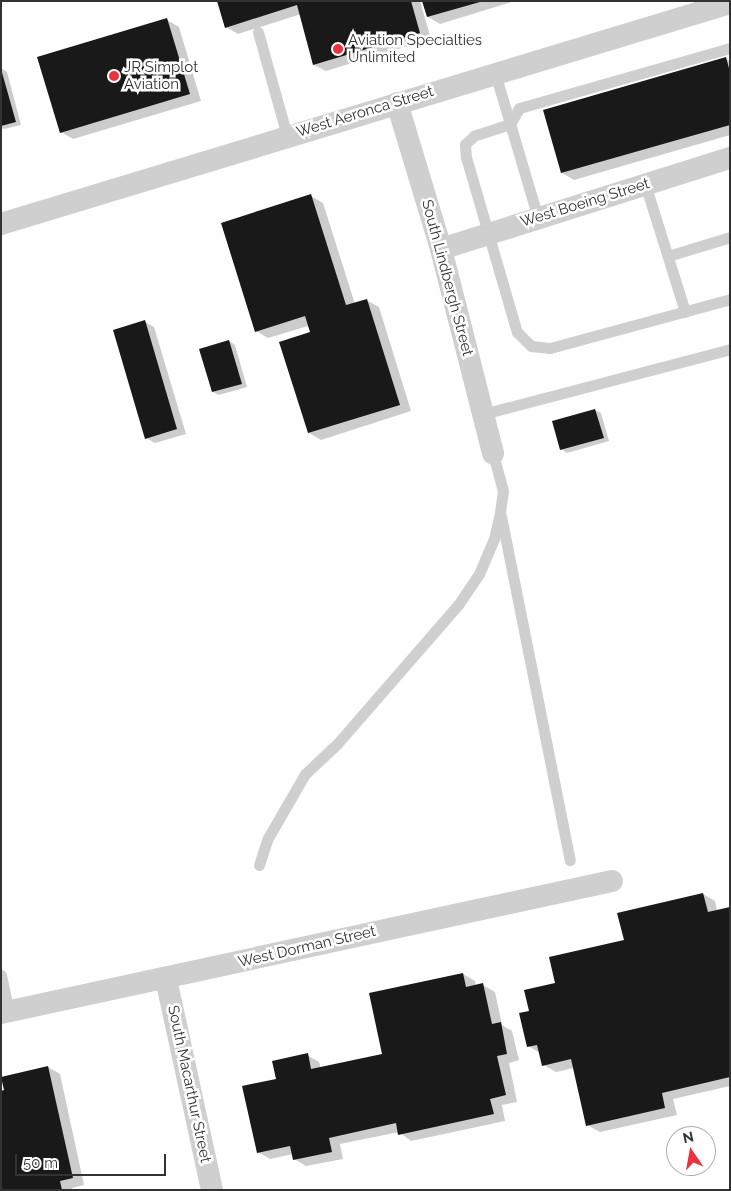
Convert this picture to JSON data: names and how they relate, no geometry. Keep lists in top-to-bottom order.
{
  "streets": {
    "street": [
      "West Aeronca Street",
      "West Boeing Street",
      "South Lindbergh Street",
      "West Dorman Street",
      "South Macarthur Street"
    ]
  },
  "crossings": [
    ["West Aeronca Street", "South Lindbergh Street"],
    ["West Boeing Street", "South Lindbergh Street"],
    ["West Dorman Street", "South Macarthur Street"]
  ],
  "places": ["Aviation Specialties Unlimited", "JR Simplot Aviation"],
  "scale_bar": "50 m",
  "north": "top"
}
